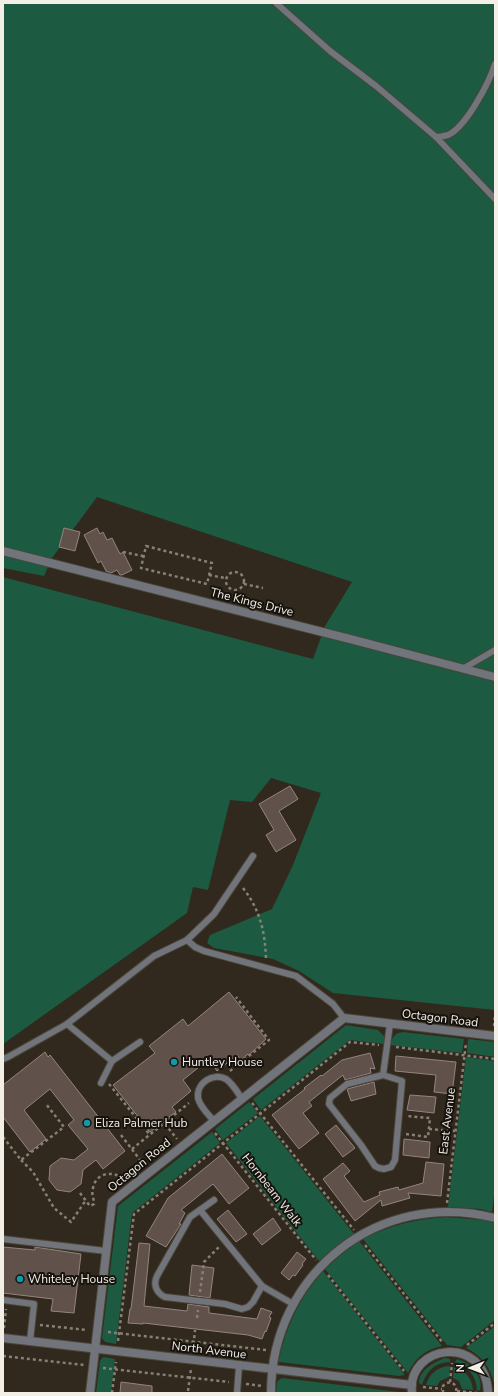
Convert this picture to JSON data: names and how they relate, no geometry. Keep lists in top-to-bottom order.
{
  "streets": {
    "street": ["The Kings Drive", "Octagon Road", "North Avenue"],
    "path": ["East Avenue", "Hornbeam Walk"]
  },
  "crossings": [
    ["Octagon Road", "East Avenue"],
    ["Octagon Road", "Hornbeam Walk"],
    ["Octagon Road", "North Avenue"],
    ["Hornbeam Walk", "North Avenue"]
  ],
  "places": ["Huntley House", "Eliza Palmer Hub", "Whiteley House"],
  "north": "left"
}
